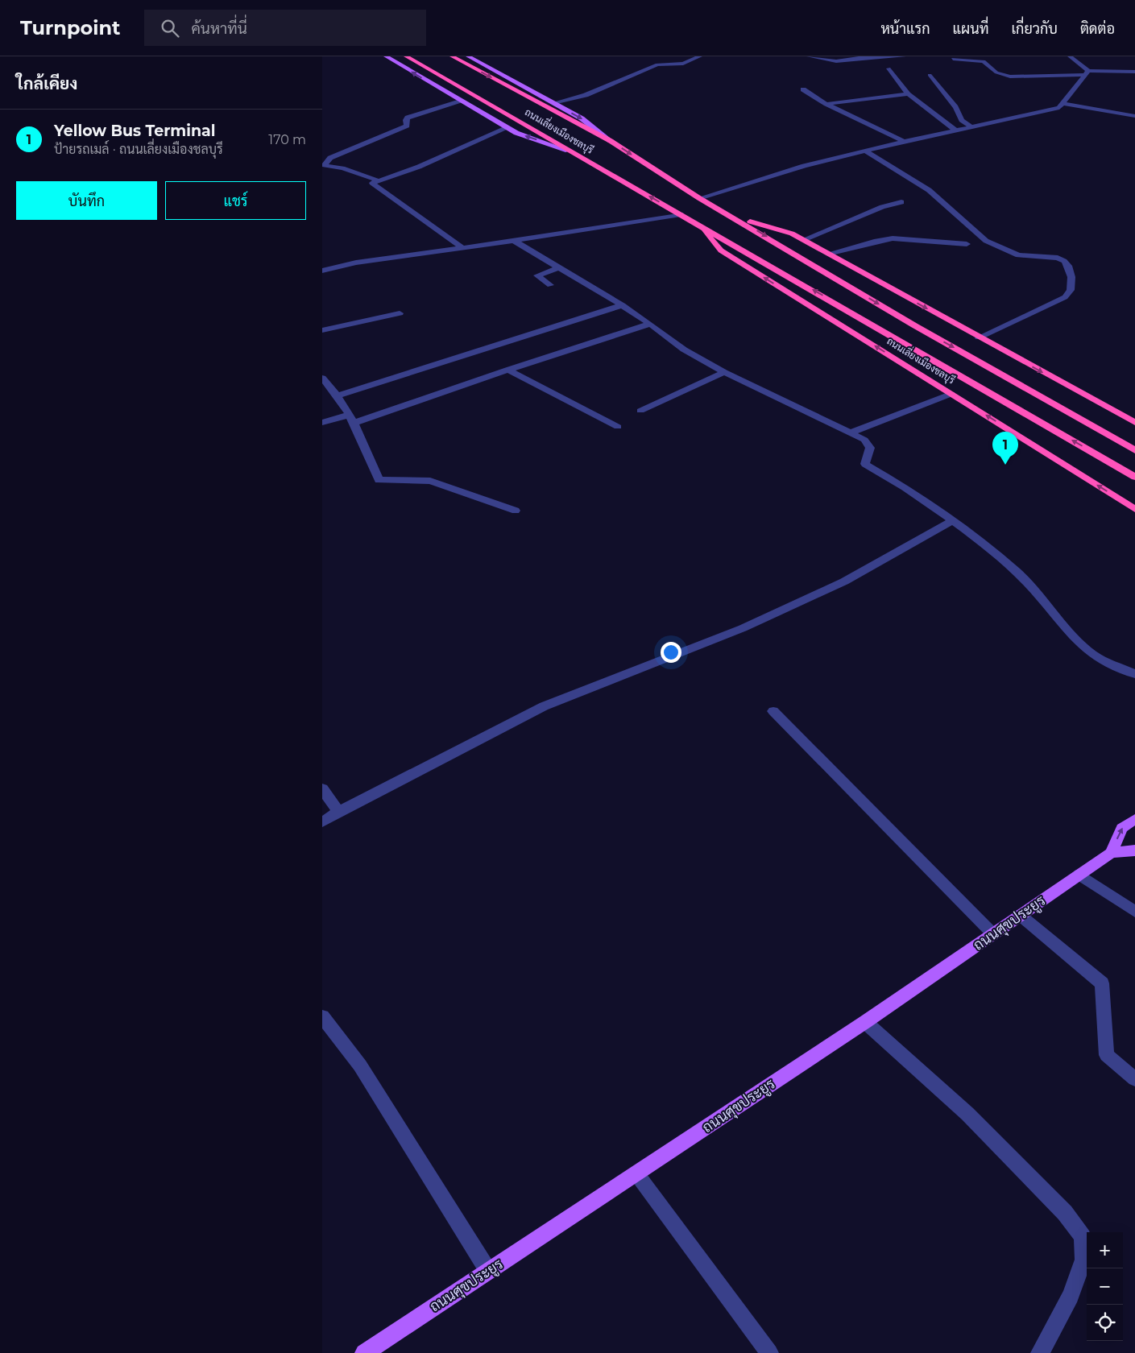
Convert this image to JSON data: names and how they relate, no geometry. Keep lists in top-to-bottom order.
{
  "streets": {
    "highway": ["ถนนเลี่ยงเมืองชลบุรี"],
    "main road": ["ถนนศุขประยูร"]
  },
  "page": {
    "header": "Turnpoint",
    "search": "ค้นหาที่นี่",
    "nav": [
      "หน้าแรก",
      "แผนที่",
      "เกี่ยวกับ",
      "ติดต่อ"
    ],
    "heading": "ใกล้เคียง",
    "list": [
      {
        "mark": "1",
        "name": "Yellow Bus Terminal",
        "note": "ป้ายรถเมล์ · ถนนเลี่ยงเมืองชลบุรี",
        "value": "170 m"
      }
    ],
    "buttons": ["บันทึก", "แชร์"],
    "pins": "1",
    "map_buttons": ["+", "−"]
  }
}
